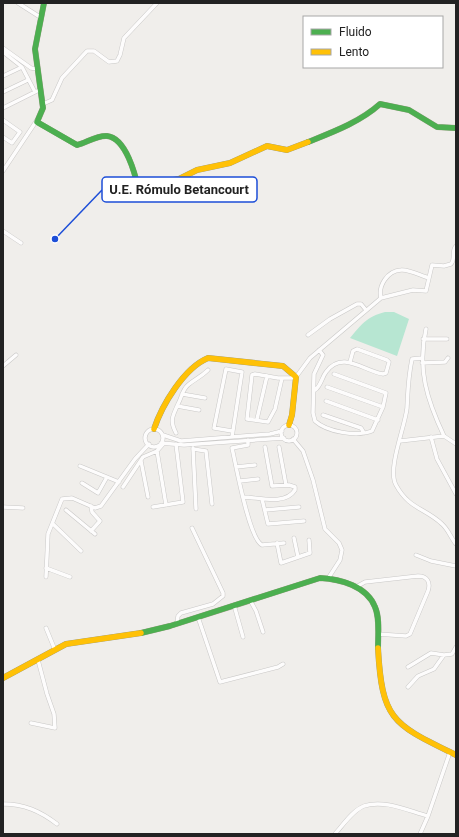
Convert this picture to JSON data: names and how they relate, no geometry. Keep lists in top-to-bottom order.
{
  "places": ["U.E. Rómulo Betancourt"],
  "legend": ["Fluido", "Lento"]
}
